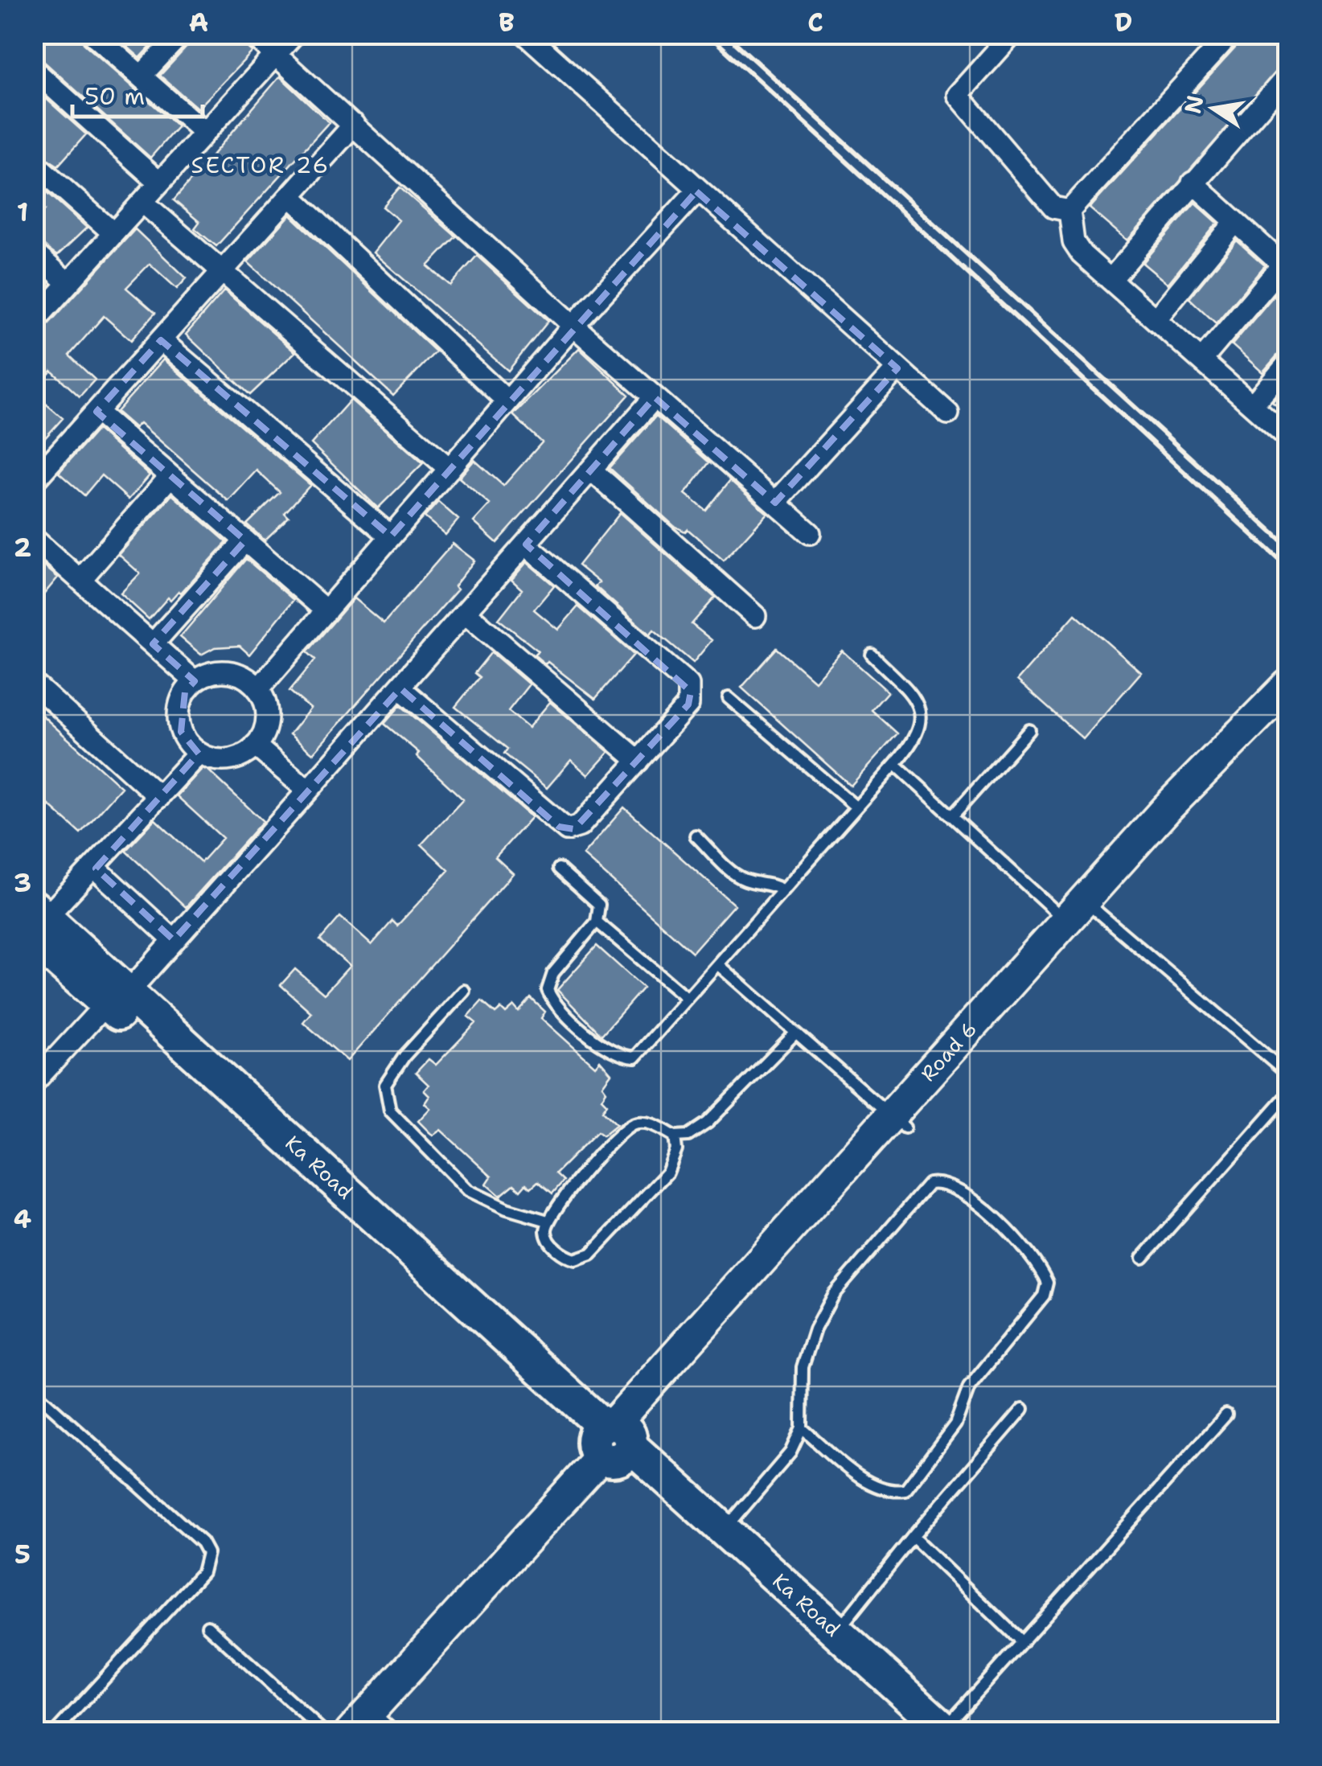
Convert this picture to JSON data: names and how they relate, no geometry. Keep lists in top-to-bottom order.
{
  "streets": {
    "main road": ["Ka Road"],
    "street": ["Road 6"]
  },
  "crossings": [
    ["Road 6", "Ka Road"]
  ],
  "districts": ["SECTOR 26"],
  "scale_bar": "50 m",
  "north": "left",
  "grid": {
    "columns": [
      "A",
      "B",
      "C",
      "D"
    ],
    "rows": [
      "1",
      "2",
      "3",
      "4",
      "5"
    ]
  }
}
